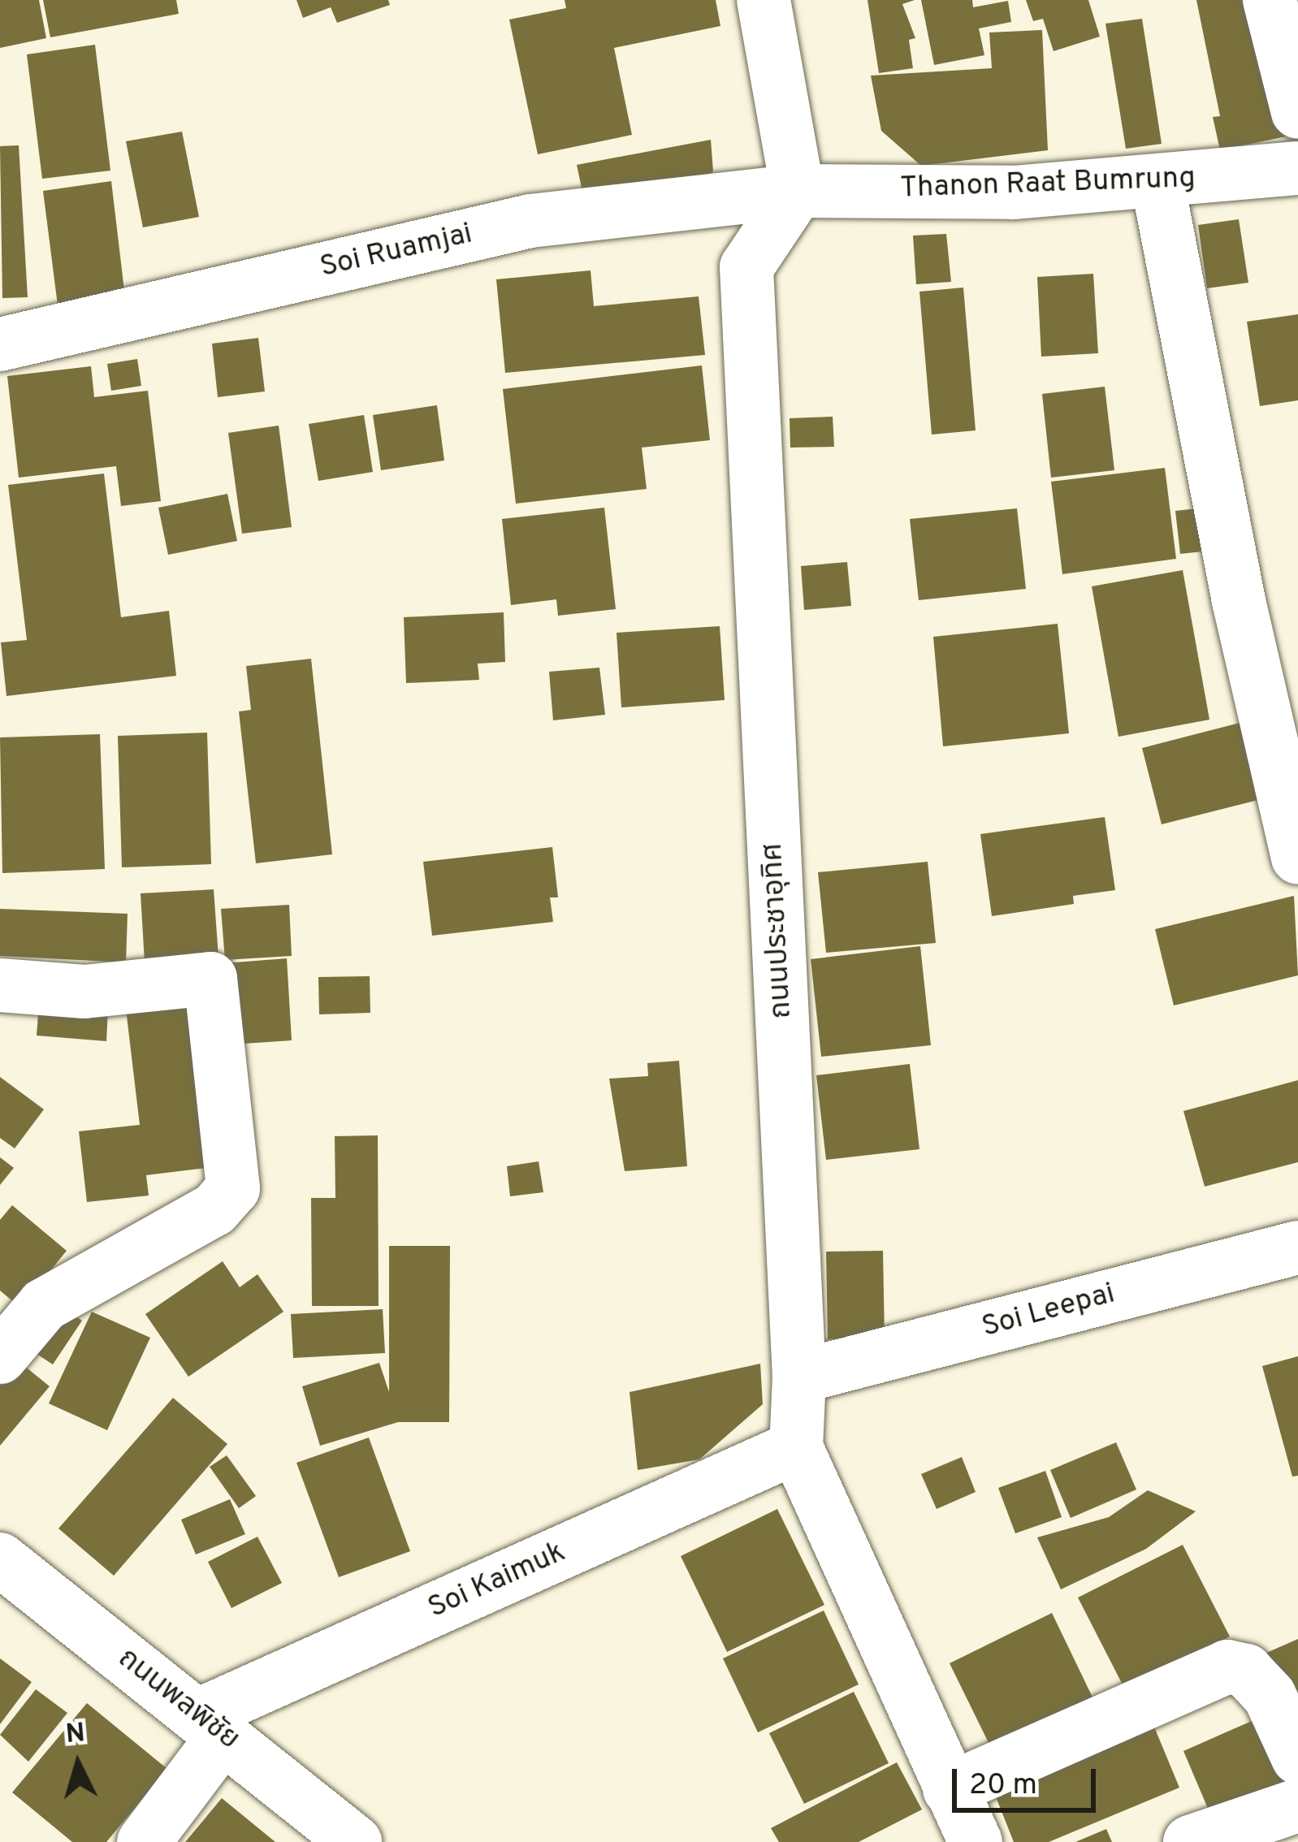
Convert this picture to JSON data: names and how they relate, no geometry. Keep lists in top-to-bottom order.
{
  "streets": {
    "street": [
      "Thanon Raat Bumrung",
      "Soi Ruamjai",
      "ถนนประชาอุทิศ",
      "Soi Leepai",
      "Soi Kaimuk",
      "ถนนพลพิชัย"
    ]
  },
  "crossings": [
    ["Thanon Raat Bumrung", "Soi Ruamjai"],
    ["Thanon Raat Bumrung", "ถนนประชาอุทิศ"],
    ["Soi Ruamjai", "ถนนประชาอุทิศ"],
    ["ถนนประชาอุทิศ", "Soi Leepai"],
    ["ถนนประชาอุทิศ", "Soi Kaimuk"],
    ["Soi Kaimuk", "ถนนพลพิชัย"]
  ],
  "scale_bar": "20 m",
  "north": "top"
}
